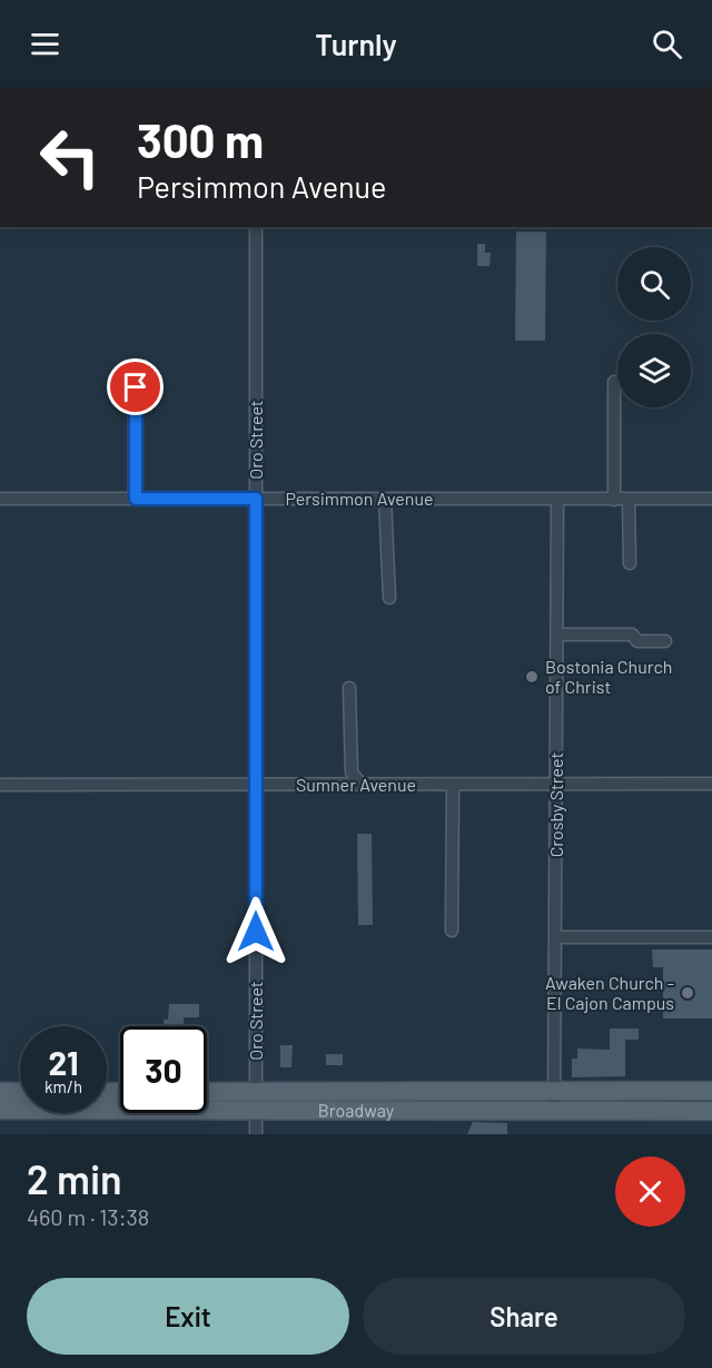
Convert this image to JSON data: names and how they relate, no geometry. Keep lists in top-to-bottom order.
{
  "streets": {
    "main road": ["Broadway"],
    "street": [
      "Oro Street",
      "Persimmon Avenue",
      "Sumner Avenue",
      "Crosby Street"
    ]
  },
  "crossings": [
    ["Oro Street", "Persimmon Avenue"],
    ["Oro Street", "Sumner Avenue"],
    ["Oro Street", "Broadway"],
    ["Persimmon Avenue", "Crosby Street"],
    ["Sumner Avenue", "Crosby Street"],
    ["Crosby Street", "Broadway"]
  ],
  "places": ["Bostonia Church of Christ", "Awaken Church - El Cajon Campus"],
  "page": {
    "header": "Turnly",
    "turn": ["300 m", "Persimmon Avenue"],
    "speed": "21 km/h",
    "limit": "30",
    "heading": ["2 min", "460 m · 13:38"],
    "buttons": ["Exit", "Share"]
  }
}
